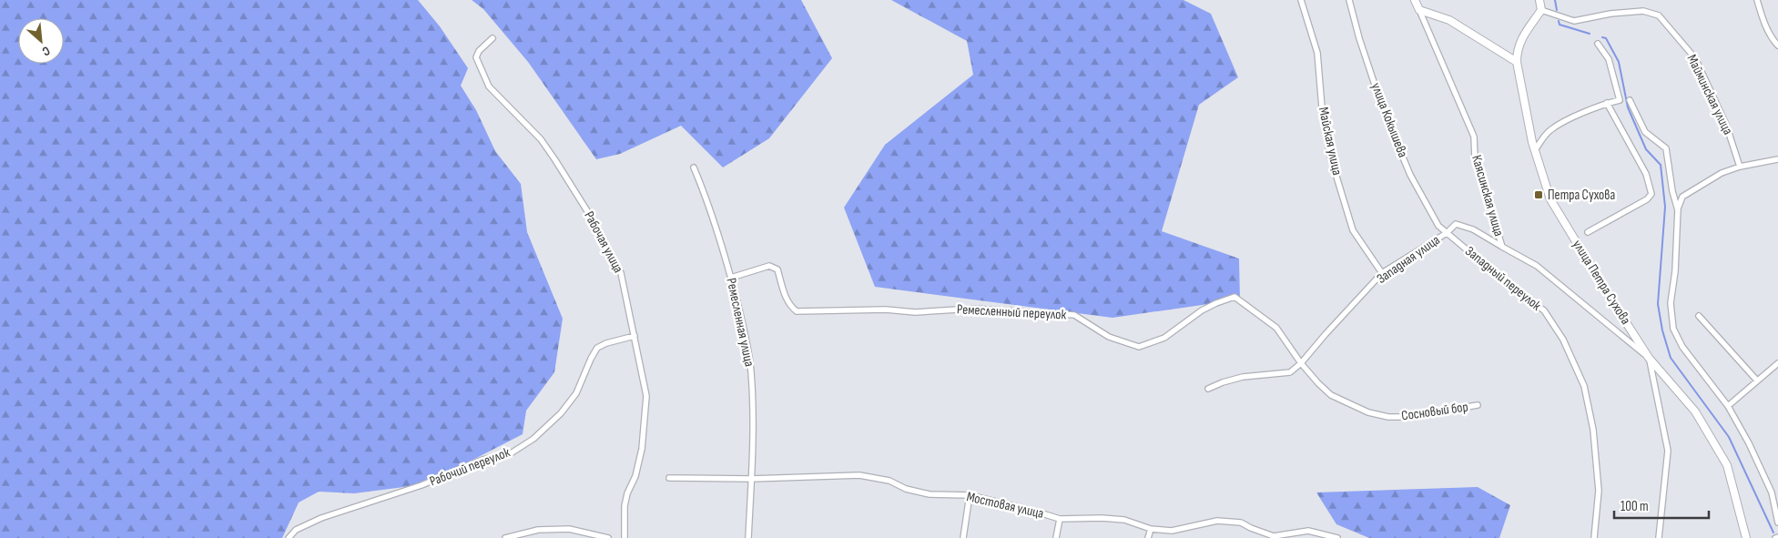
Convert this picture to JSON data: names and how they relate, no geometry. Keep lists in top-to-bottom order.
{
  "streets": {
    "street": [
      "Майминская улица",
      "улица Кокышева",
      "Майская улица",
      "Каясинская улица",
      "Рабочая улица",
      "Западная улица",
      "Западный переулок",
      "улица Петра Сухова",
      "Ремесленный переулок",
      "Ремесленная улица",
      "Сосновый бор",
      "Рабочий переулок",
      "Мостовая улица"
    ]
  },
  "crossings": [
    ["Майминская улица", "улица Петра Сухова"],
    ["улица Кокышева", "Западная улица"],
    ["улица Кокышева", "Западный переулок"],
    ["Майская улица", "Западная улица"],
    ["Каясинская улица", "Западная улица"],
    ["Каясинская улица", "улица Петра Сухова"],
    ["Рабочая улица", "Рабочий переулок"],
    ["Западная улица", "Западный переулок"],
    ["Западная улица", "Ремесленный переулок"],
    ["Западная улица", "Сосновый бор"],
    ["Ремесленный переулок", "Ремесленная улица"],
    ["Ремесленный переулок", "Сосновый бор"],
    ["Ремесленная улица", "Мостовая улица"]
  ],
  "places": {
    "transit": ["Петра Сухова"]
  },
  "scale_bar": "100 m",
  "north": "bottom right"
}
